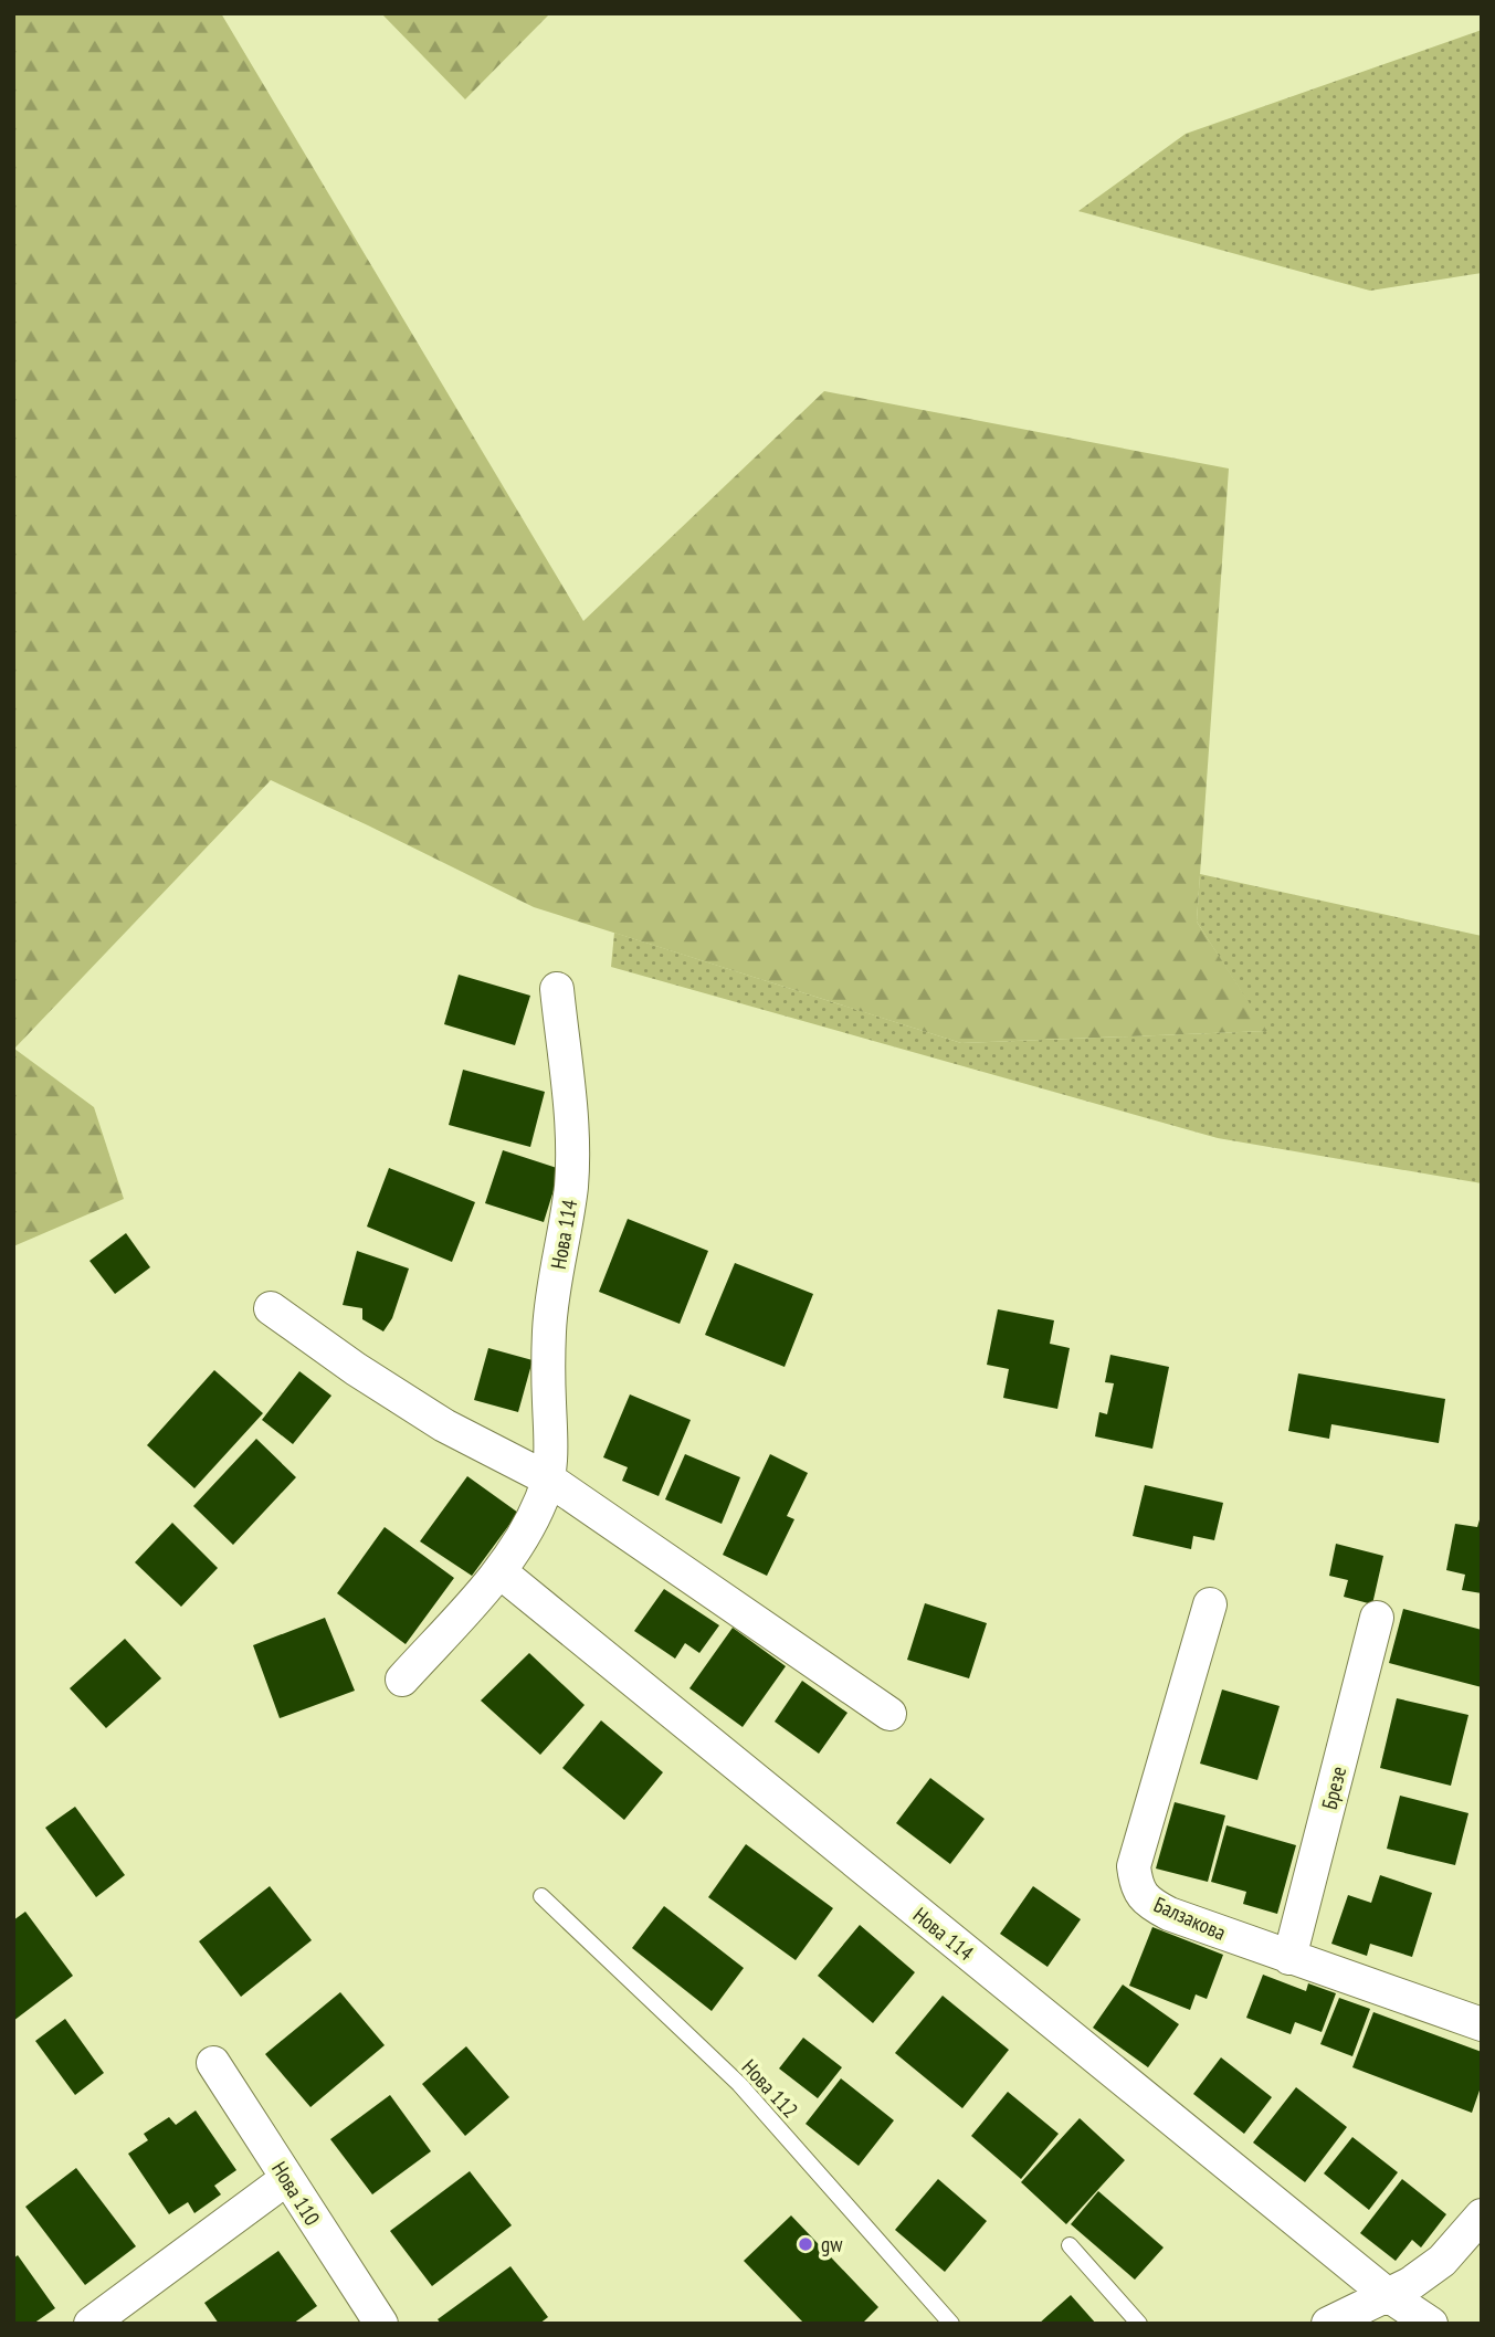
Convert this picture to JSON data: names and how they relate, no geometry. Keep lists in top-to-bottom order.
{
  "streets": {
    "street": [
      "Нова 114",
      "Брезе",
      "Балзакова",
      "Нова 110"
    ],
    "lane": ["Нова 112"]
  },
  "crossings": [
    ["Брезе", "Балзакова"]
  ],
  "places": ["gw"]
}
